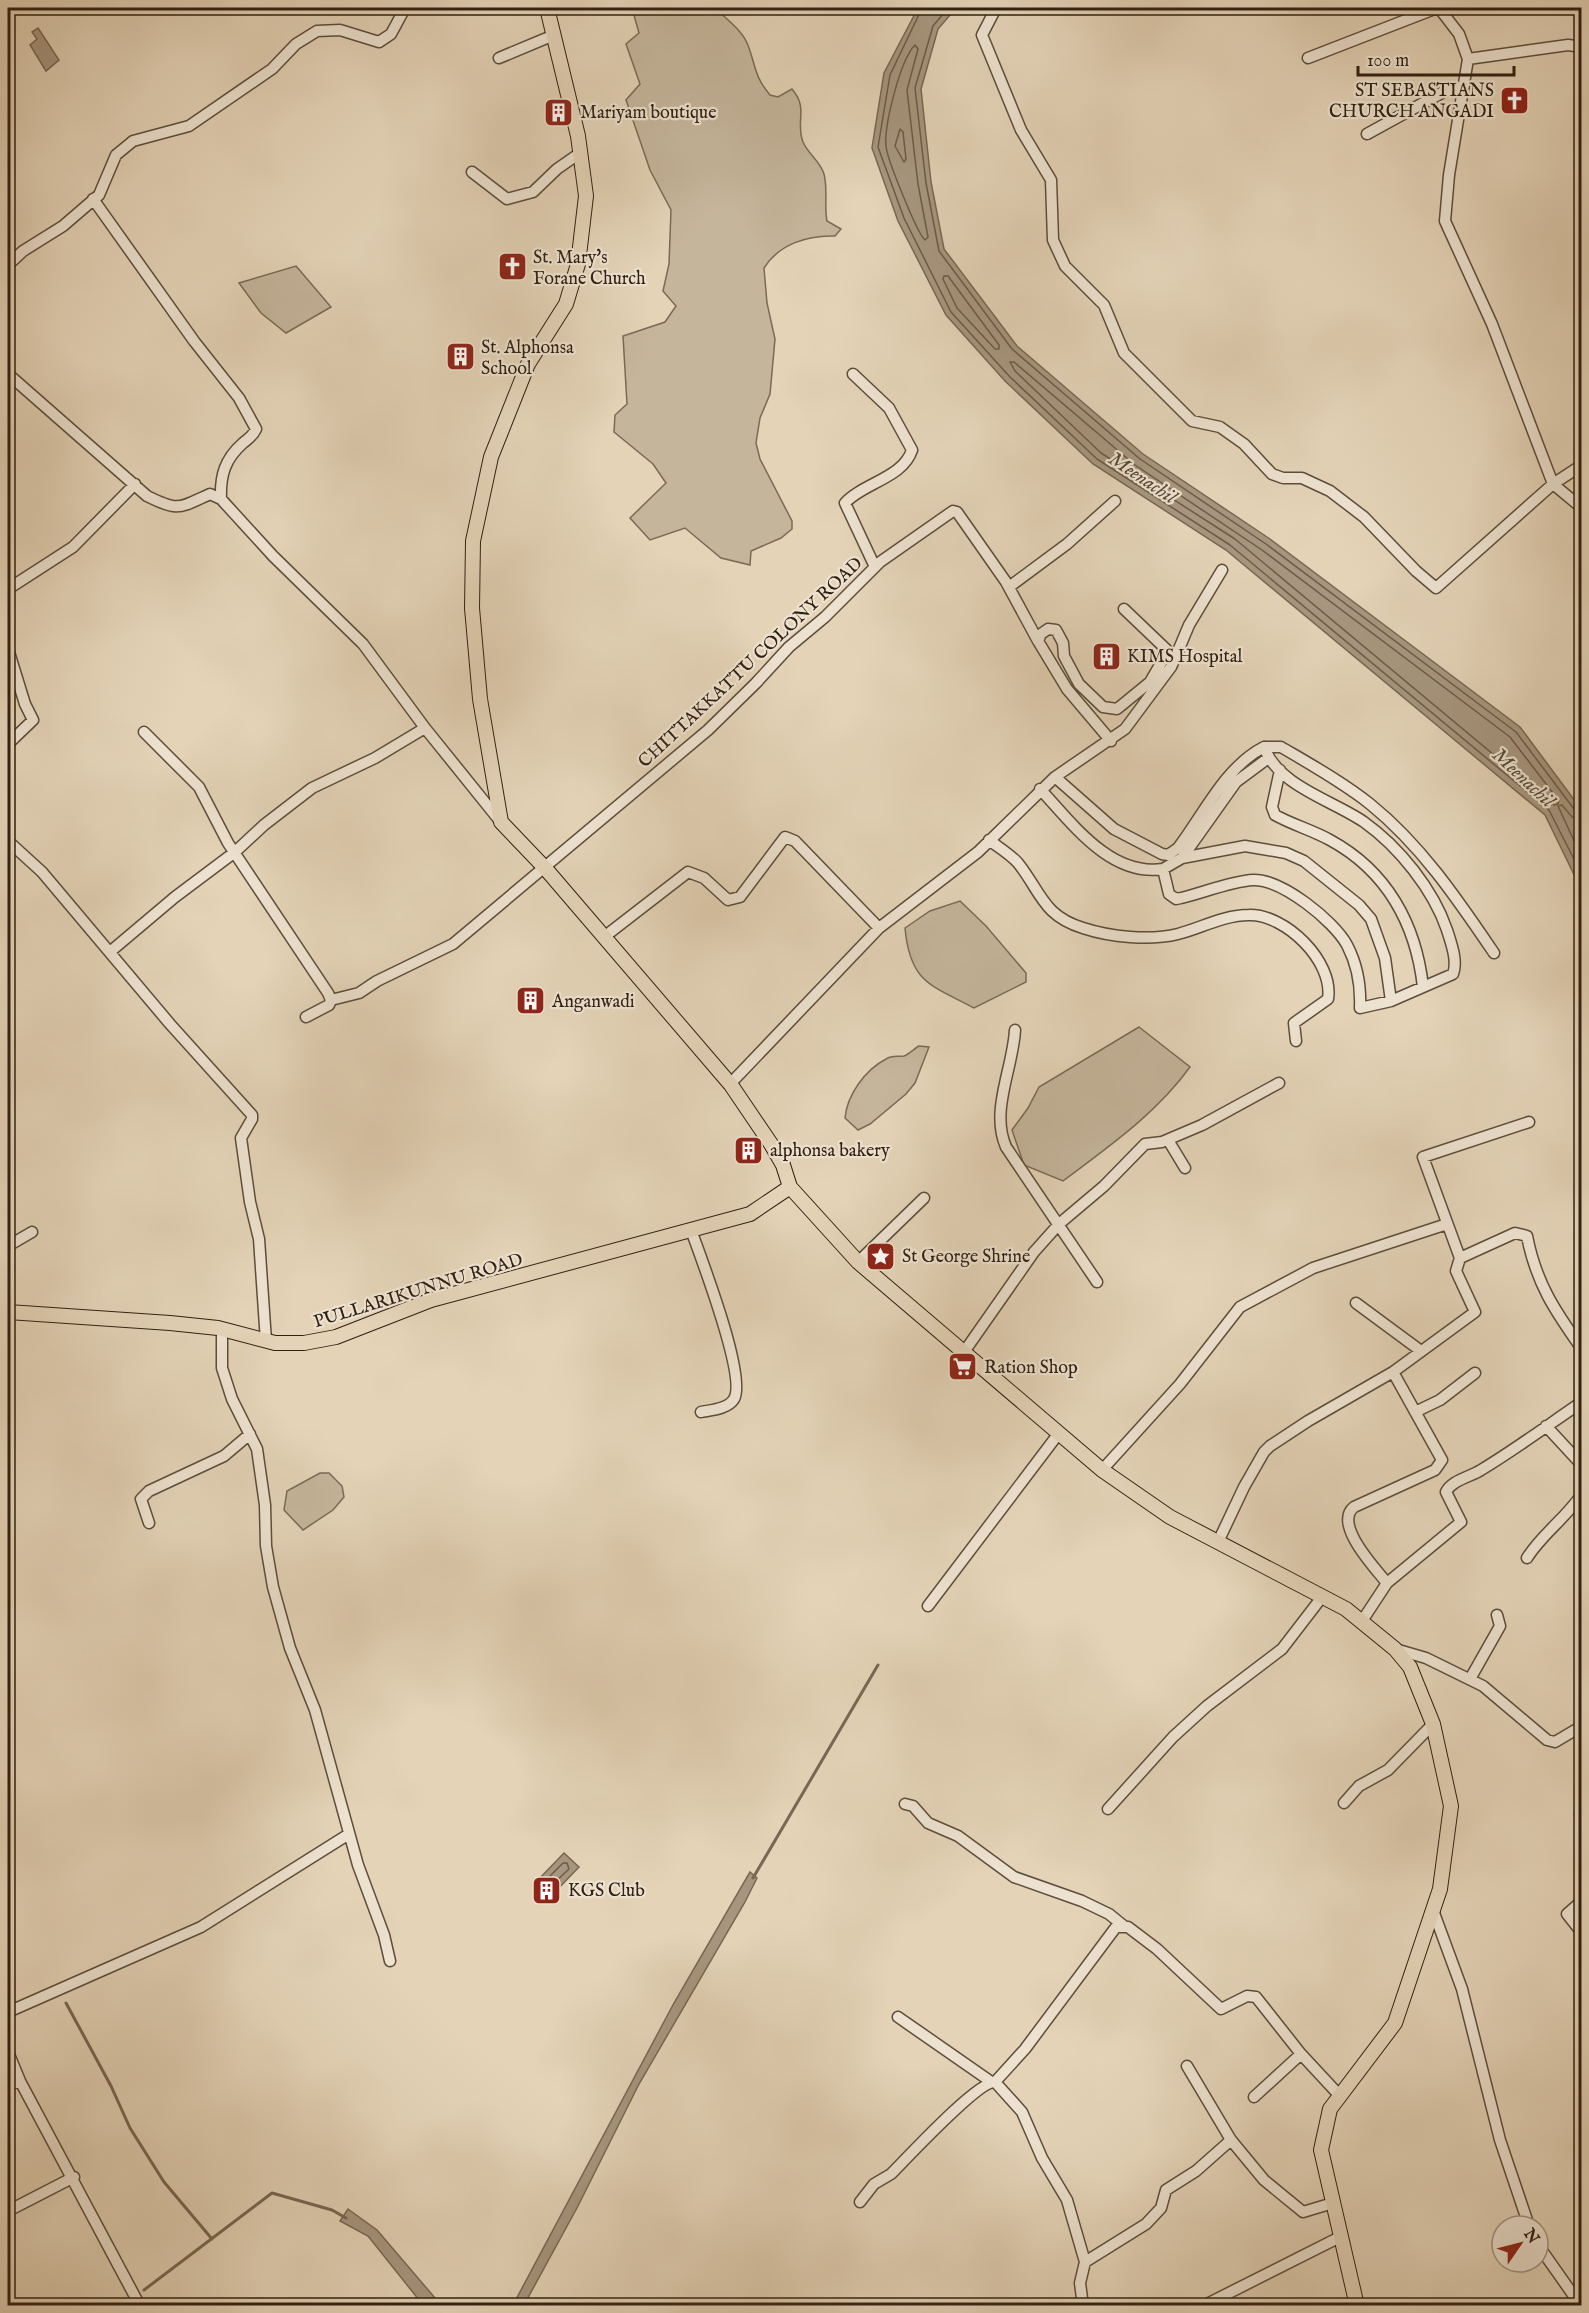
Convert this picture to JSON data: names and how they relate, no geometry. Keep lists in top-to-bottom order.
{
  "streets": {
    "main road": ["PULLARIKUNNU ROAD"],
    "street": ["CHITTAKKATTU COLONY ROAD"]
  },
  "water": ["Meenachil"],
  "places": {
    "church": ["ST SEBASTIANS CHURCH ANGADI", "St. Mary's Forane Church"],
    "building": [
      "Mariyam boutique",
      "St. Alphonsa School",
      "KIMS Hospital",
      "Anganwadi",
      "alphonsa bakery",
      "KGS Club"
    ],
    "place": ["St George Shrine"],
    "supermarket": ["Ration Shop"]
  },
  "scale_bar": "100 m",
  "north": "top right"
}
